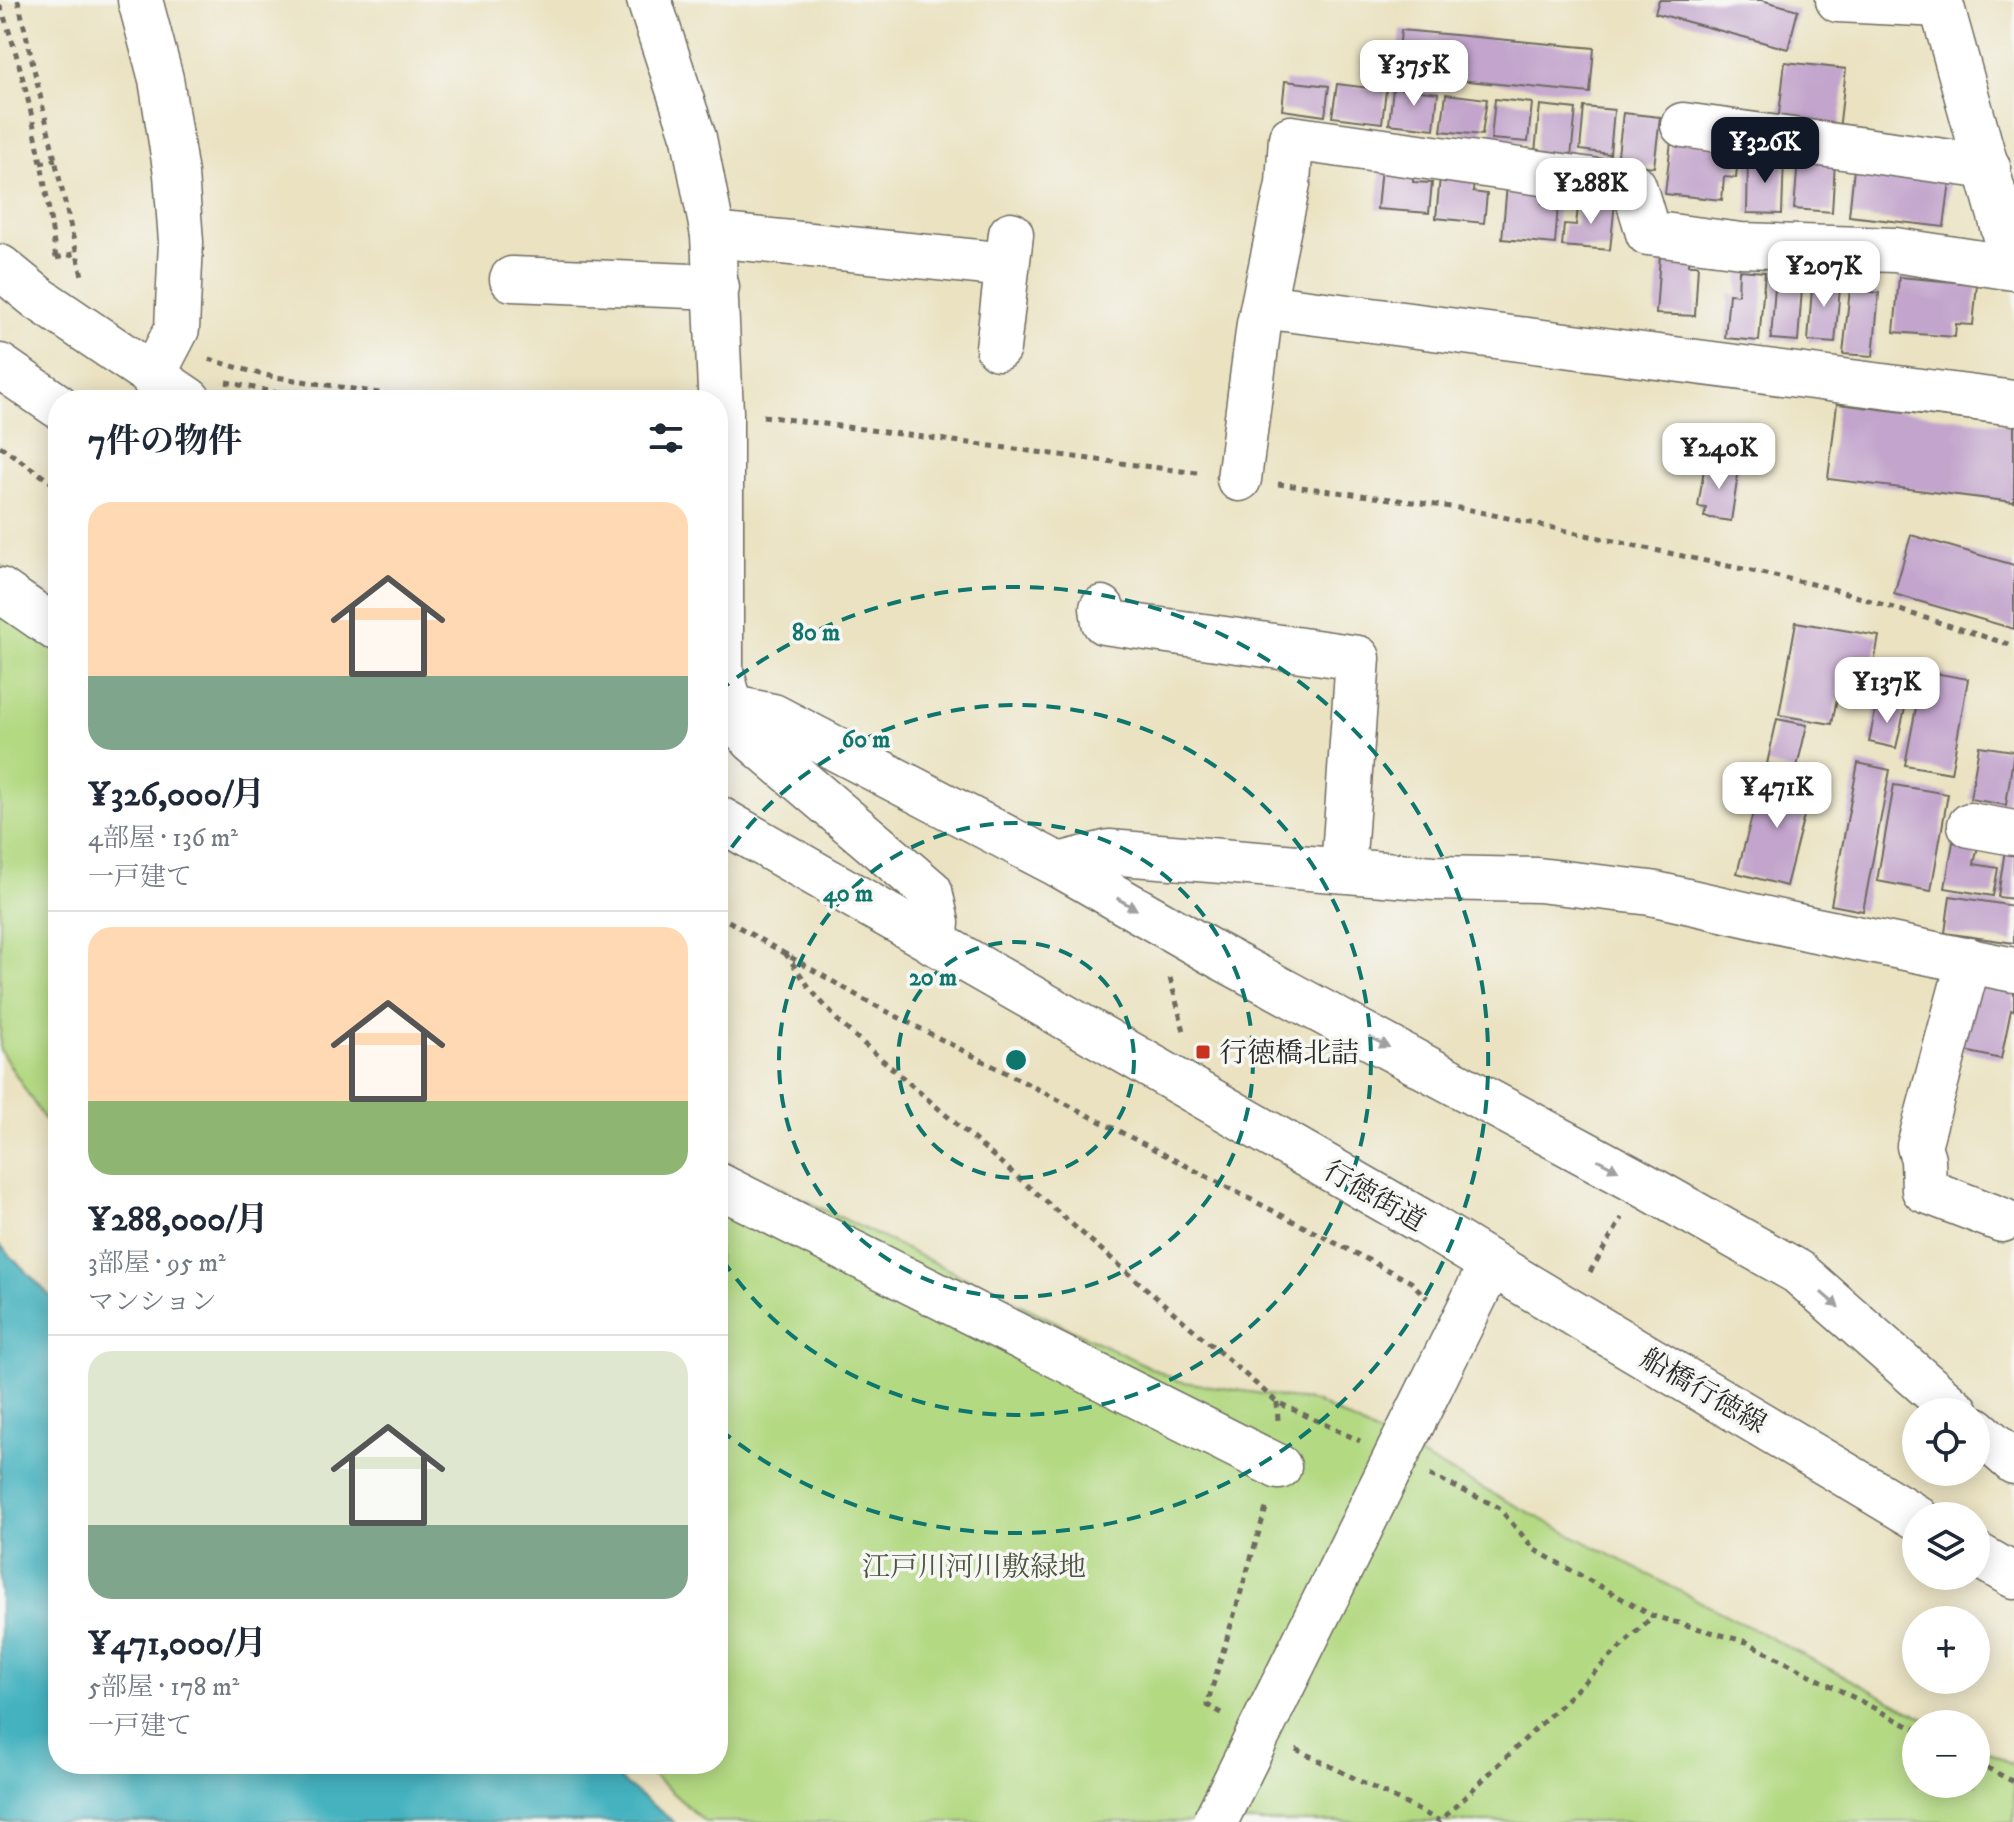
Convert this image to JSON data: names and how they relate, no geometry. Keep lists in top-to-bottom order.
{
  "streets": {
    "street": ["行徳街道", "船橋行徳線"]
  },
  "crossings": [
    ["行徳街道", "船橋行徳線"]
  ],
  "parks": ["江戸川河川敷緑地"],
  "places": {
    "transit": ["行徳橋北詰"]
  },
  "page": {
    "price": [
      "¥375K",
      "¥326K",
      "¥288K",
      "¥207K",
      "¥240K",
      "¥137K",
      "¥471K"
    ],
    "heading": "7件の物件",
    "list": [
      {
        "name": "¥326,000/月",
        "note": "4部屋 · 136 m² · 一戸建て"
      },
      {
        "name": "¥288,000/月",
        "note": "3部屋 · 95 m² · マンション"
      },
      {
        "name": "¥471,000/月",
        "note": "5部屋 · 178 m² · 一戸建て"
      }
    ],
    "map_buttons": ["+", "−"]
  },
  "rings": [
    "80 m",
    "60 m",
    "40 m",
    "20 m"
  ]
}
